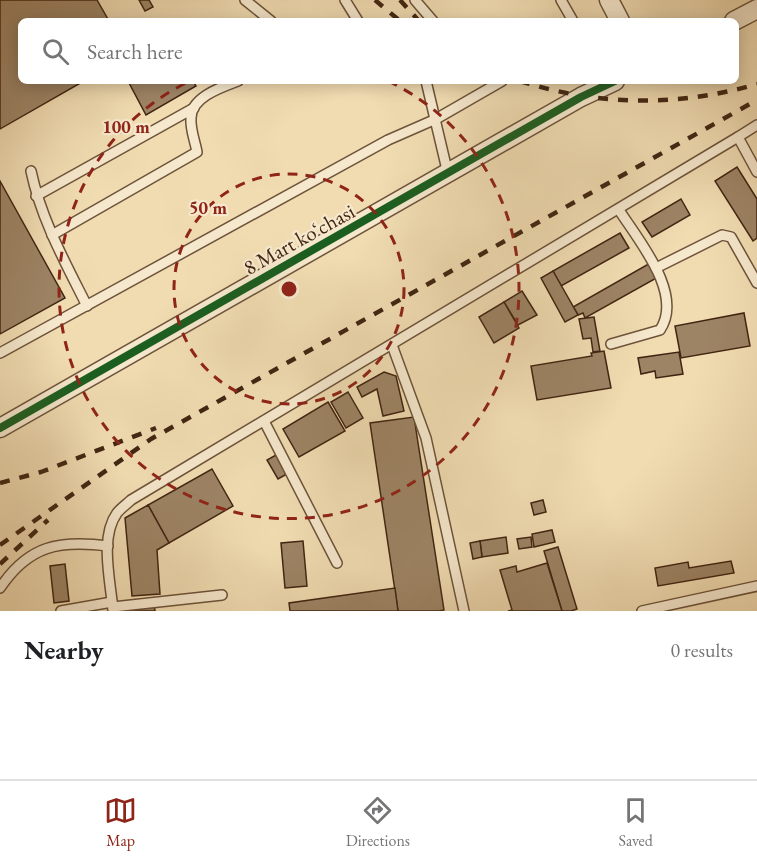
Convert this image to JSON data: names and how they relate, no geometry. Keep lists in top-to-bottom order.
{
  "streets": {
    "street": ["8 Mart koʻchasi"]
  },
  "page": {
    "search": "Search here",
    "heading": ["Nearby", "0 results"],
    "nav": ["Map", "Directions", "Saved"]
  },
  "rings": ["100 m", "50 m"]
}
